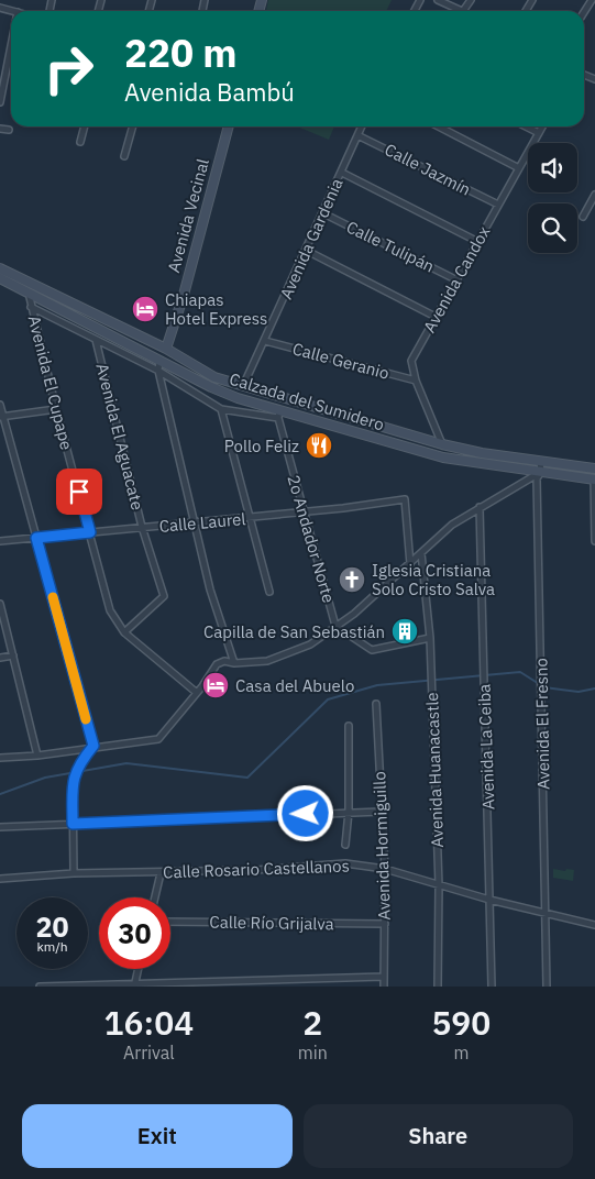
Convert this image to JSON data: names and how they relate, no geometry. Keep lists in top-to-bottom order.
{
  "streets": {
    "main road": ["Avenida Vecinal", "Calzada del Sumidero"],
    "street": [
      "Calle Jazmín",
      "Avenida Gardenia",
      "Calle Tulipán",
      "Avenida Candox",
      "Calle Geranio",
      "Avenida El Cupape",
      "Avenida El Aguacate",
      "Calle Laurel",
      "2o Andador Norte",
      "Avenida El Fresno",
      "Avenida La Ceiba",
      "Avenida Huanacastle",
      "Avenida Hormiguillo",
      "Calle Rosario Castellanos",
      "Calle Río Grijalva"
    ]
  },
  "crossings": [
    ["Calle Jazmín", "Avenida Gardenia"],
    ["Calle Jazmín", "Avenida Candox"],
    ["Avenida Gardenia", "Calle Tulipán"],
    ["Avenida Gardenia", "Calle Geranio"],
    ["Calle Tulipán", "Avenida Candox"],
    ["Avenida Candox", "Calle Geranio"],
    ["Avenida El Cupape", "Calzada del Sumidero"],
    ["Avenida El Cupape", "Avenida El Aguacate"],
    ["Avenida El Cupape", "Calle Laurel"],
    ["Calzada del Sumidero", "2o Andador Norte"],
    ["Calzada del Sumidero", "Avenida El Fresno"],
    ["Avenida El Aguacate", "Calle Laurel"],
    ["Calle Laurel", "2o Andador Norte"],
    ["2o Andador Norte", "Avenida Huanacastle"],
    ["Avenida El Fresno", "Calle Rosario Castellanos"],
    ["Avenida La Ceiba", "Calle Rosario Castellanos"],
    ["Avenida Huanacastle", "Calle Rosario Castellanos"],
    ["Avenida Hormiguillo", "Calle Rosario Castellanos"],
    ["Avenida Hormiguillo", "Calle Río Grijalva"]
  ],
  "places": {
    "hotel": ["Chiapas Hotel Express", "Casa del Abuelo"],
    "restaurant": ["Pollo Feliz"],
    "church": ["Iglesia Cristiana Solo Cristo Salva"],
    "building": ["Capilla de San Sebastián"]
  },
  "page": {
    "turn": ["220 m", "Avenida Bambú"],
    "speed": "20 km/h",
    "limit": "30",
    "eta": [
      "16:04",
      "Arrival",
      "2",
      "min",
      "590",
      "m"
    ],
    "buttons": ["Exit", "Share"]
  }
}
